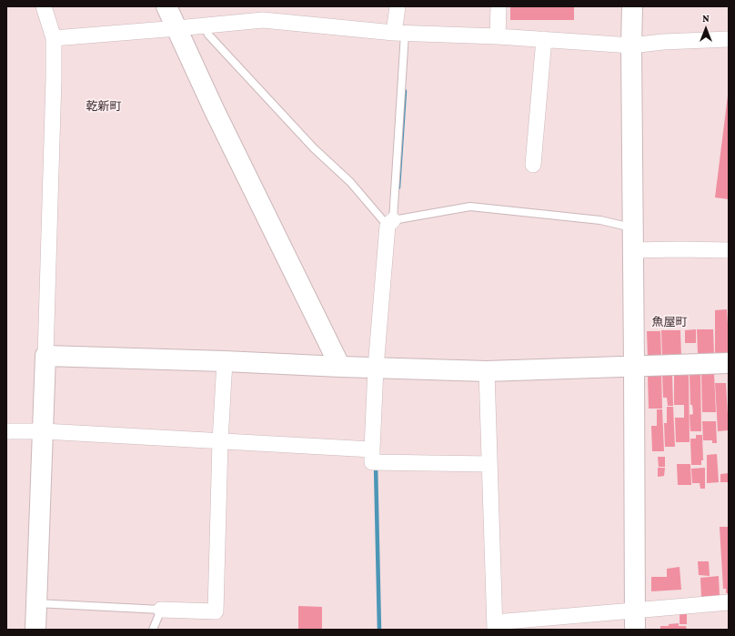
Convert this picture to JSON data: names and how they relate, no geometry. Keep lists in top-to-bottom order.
{
  "districts": ["乾新町", "魚屋町"],
  "north": "top"
}
